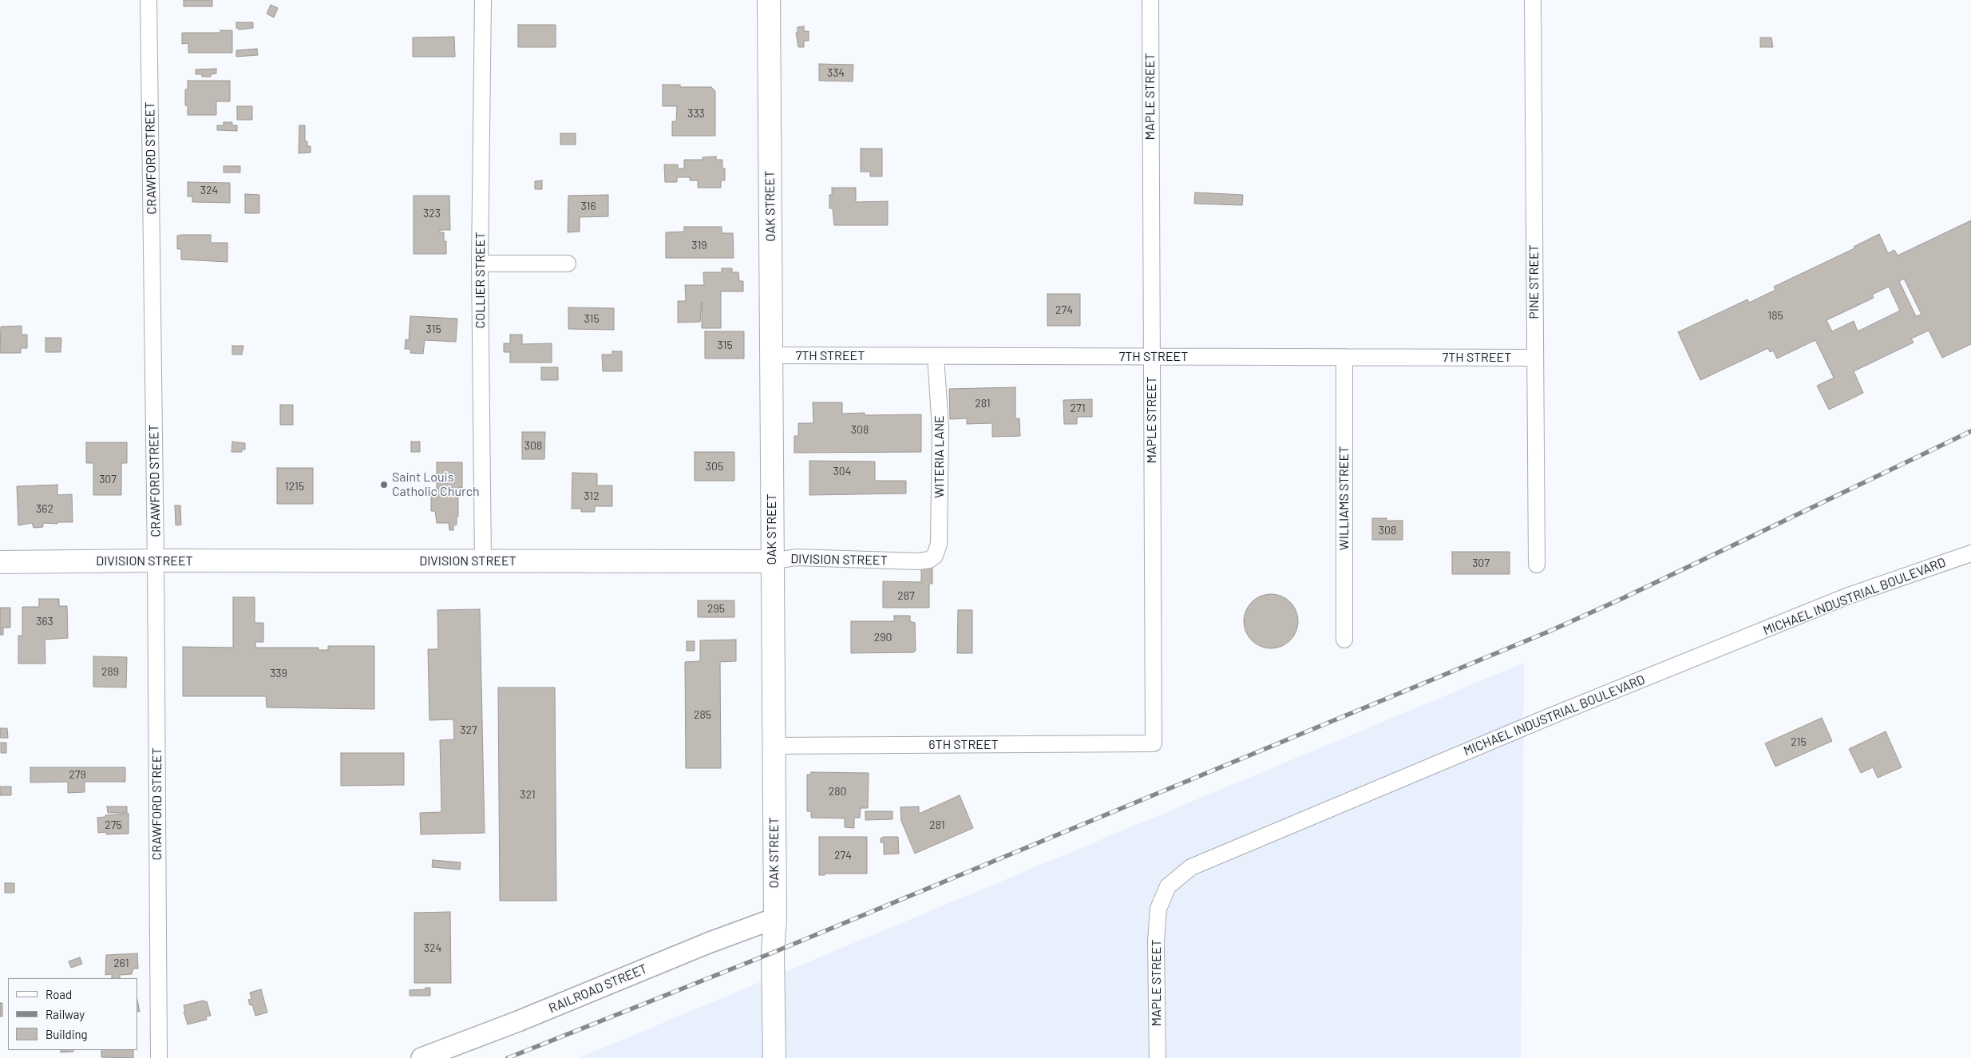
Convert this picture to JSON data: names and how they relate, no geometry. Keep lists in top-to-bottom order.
{
  "streets": {
    "main road": ["OAK STREET", "DIVISION STREET"],
    "street": [
      "MAPLE STREET",
      "CRAWFORD STREET",
      "COLLIER STREET",
      "PINE STREET",
      "7TH STREET",
      "WITERIA LANE",
      "WILLIAMS STREET",
      "MICHAEL INDUSTRIAL BOULEVARD",
      "6TH STREET",
      "RAILROAD STREET"
    ]
  },
  "crossings": [
    ["MAPLE STREET", "7TH STREET"],
    ["MAPLE STREET", "MICHAEL INDUSTRIAL BOULEVARD"],
    ["MAPLE STREET", "6TH STREET"],
    ["CRAWFORD STREET", "DIVISION STREET"],
    ["OAK STREET", "7TH STREET"],
    ["OAK STREET", "DIVISION STREET"],
    ["OAK STREET", "6TH STREET"],
    ["OAK STREET", "RAILROAD STREET"],
    ["COLLIER STREET", "DIVISION STREET"],
    ["PINE STREET", "7TH STREET"],
    ["7TH STREET", "WITERIA LANE"],
    ["7TH STREET", "WILLIAMS STREET"],
    ["WITERIA LANE", "DIVISION STREET"]
  ],
  "places": ["Saint Louis Catholic Church"],
  "house_numbers": [
    "334",
    "333",
    "324",
    "316",
    "323",
    "319",
    "274",
    "185",
    "315",
    "315",
    "315",
    "281",
    "271",
    "308",
    "308",
    "305",
    "304",
    "307",
    "1215",
    "312",
    "362",
    "308",
    "307",
    "287",
    "295",
    "363",
    "290",
    "289",
    "339",
    "285",
    "327",
    "215",
    "279",
    "280",
    "321",
    "275",
    "281",
    "274",
    "324",
    "261"
  ],
  "legend": ["Road", "Railway", "Building"]
}
